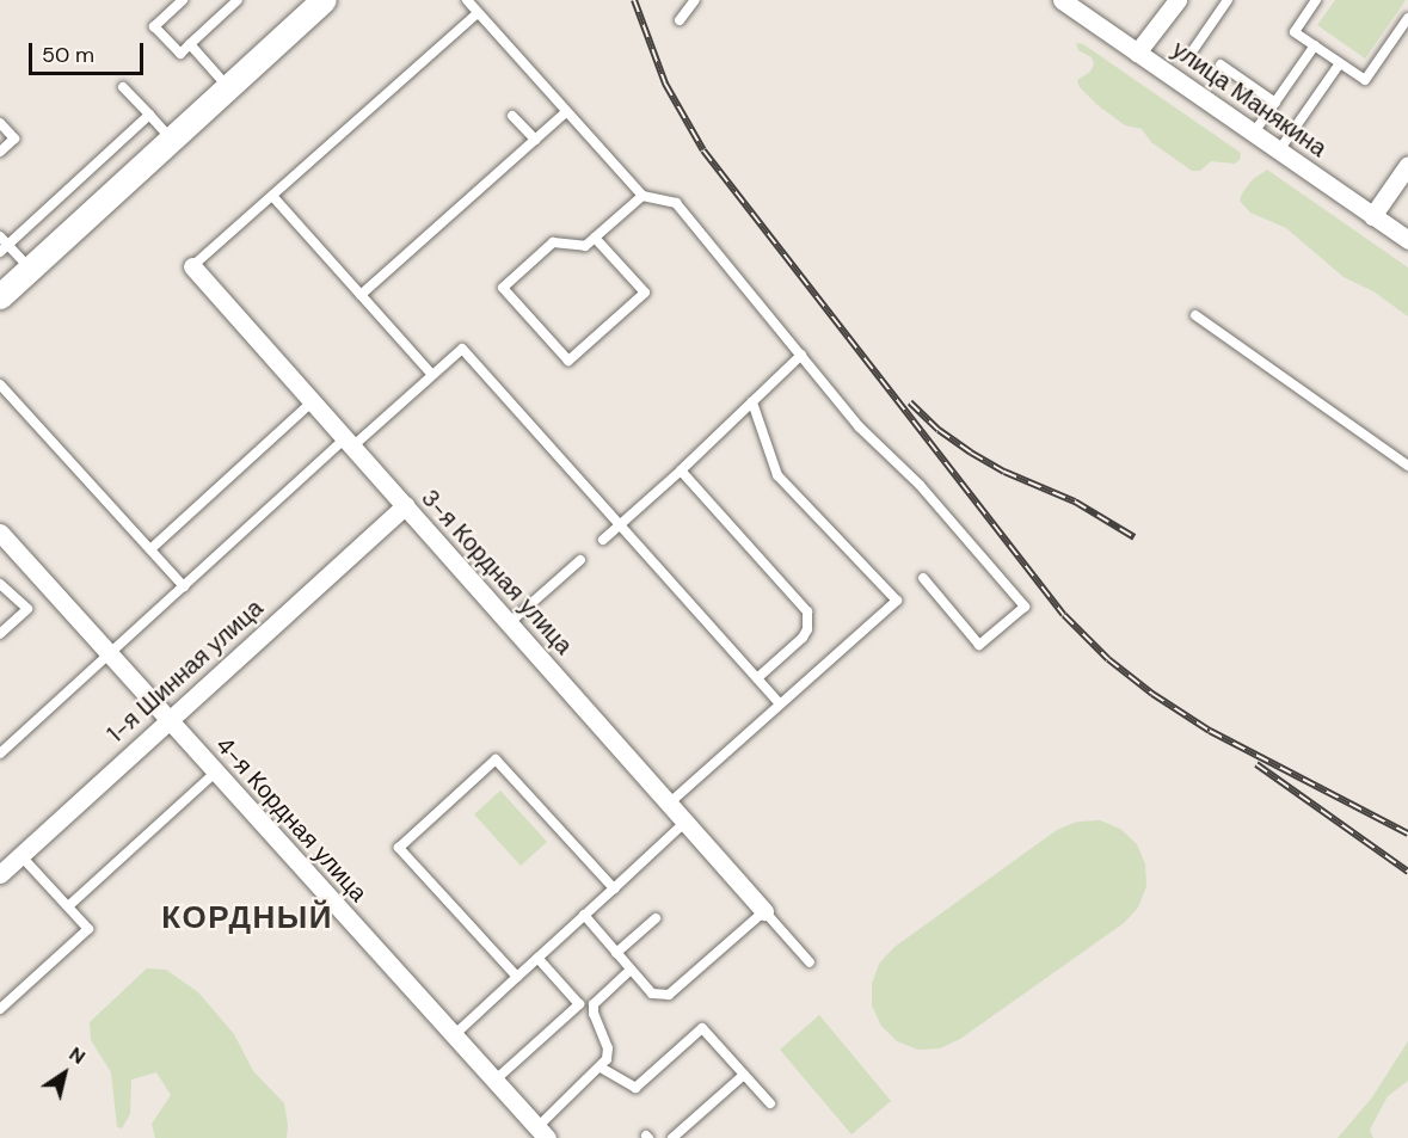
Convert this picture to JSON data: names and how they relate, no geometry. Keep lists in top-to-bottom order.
{
  "streets": {
    "street": [
      "улица Манякина",
      "3-я Кордная улица",
      "1-я Шинная улица",
      "4-я Кордная улица"
    ]
  },
  "crossings": [
    ["3-я Кордная улица", "1-я Шинная улица"],
    ["1-я Шинная улица", "4-я Кордная улица"]
  ],
  "districts": ["КОРДНЫЙ"],
  "scale_bar": "50 m",
  "north": "top right"
}
